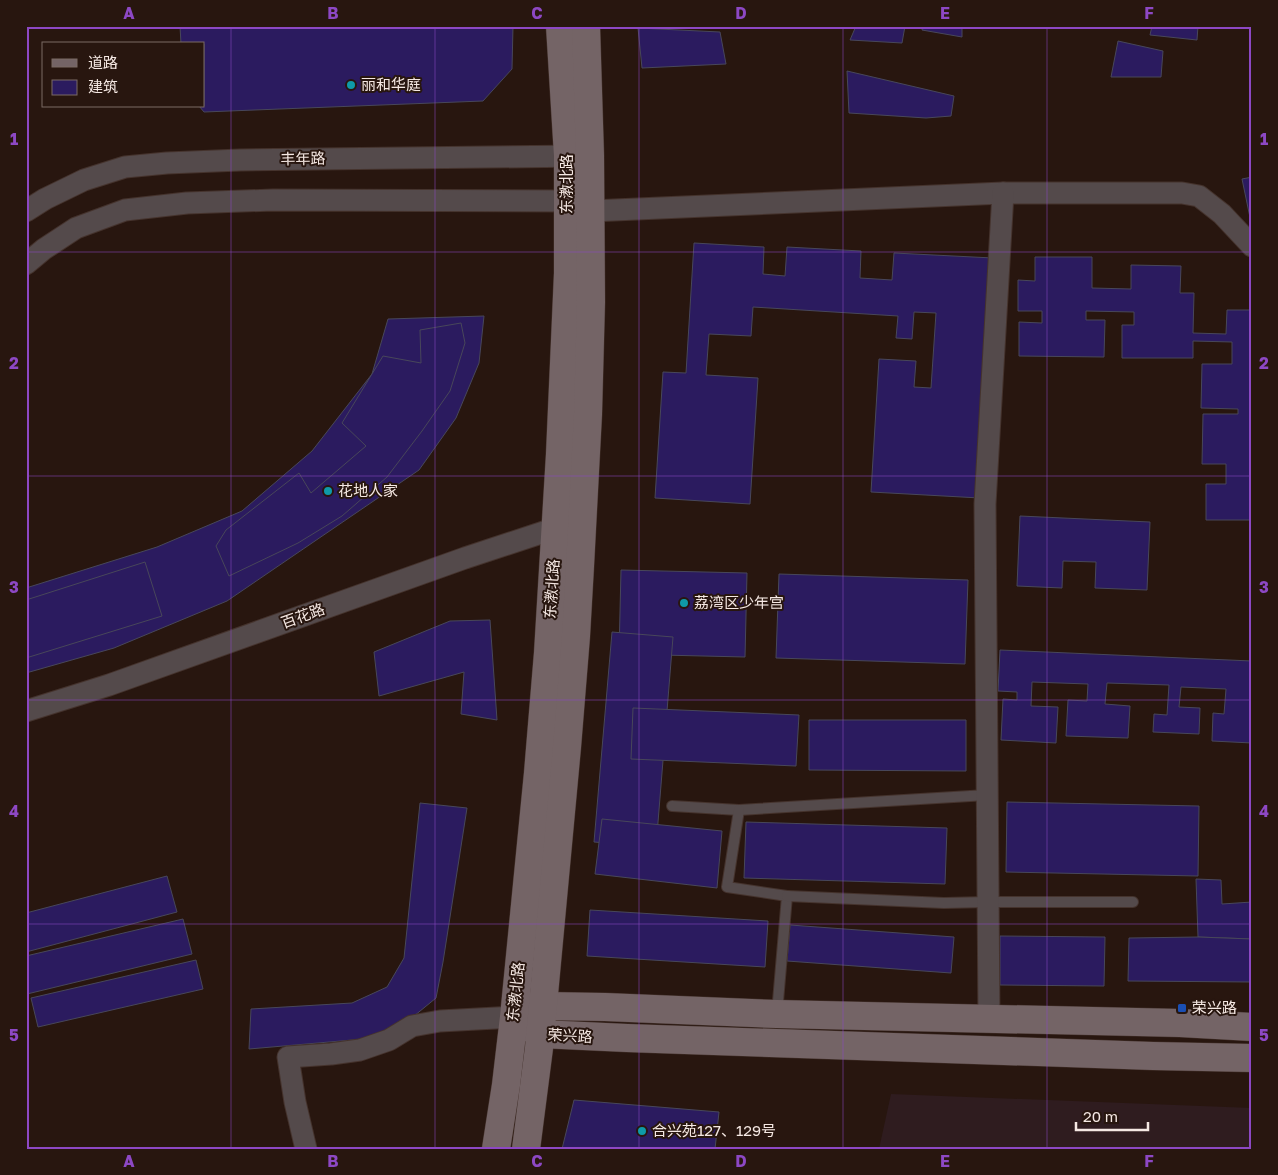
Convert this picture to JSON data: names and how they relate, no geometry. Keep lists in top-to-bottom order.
{
  "streets": {
    "main road": ["东漖北路", "荣兴路"],
    "street": ["丰年路", "百花路"]
  },
  "crossings": [
    ["丰年路", "东漖北路"],
    ["东漖北路", "百花路"],
    ["东漖北路", "荣兴路"]
  ],
  "places": {
    "other": [
      "丽和华庭",
      "花地人家",
      "荔湾区少年宫",
      "合兴苑127、129号"
    ],
    "transit": ["荣兴路"]
  },
  "legend": ["道路", "建筑"],
  "scale_bar": "20 m",
  "grid": {
    "columns": [
      "A",
      "B",
      "C",
      "D",
      "E",
      "F"
    ],
    "rows": [
      "1",
      "2",
      "3",
      "4",
      "5"
    ]
  }
}
